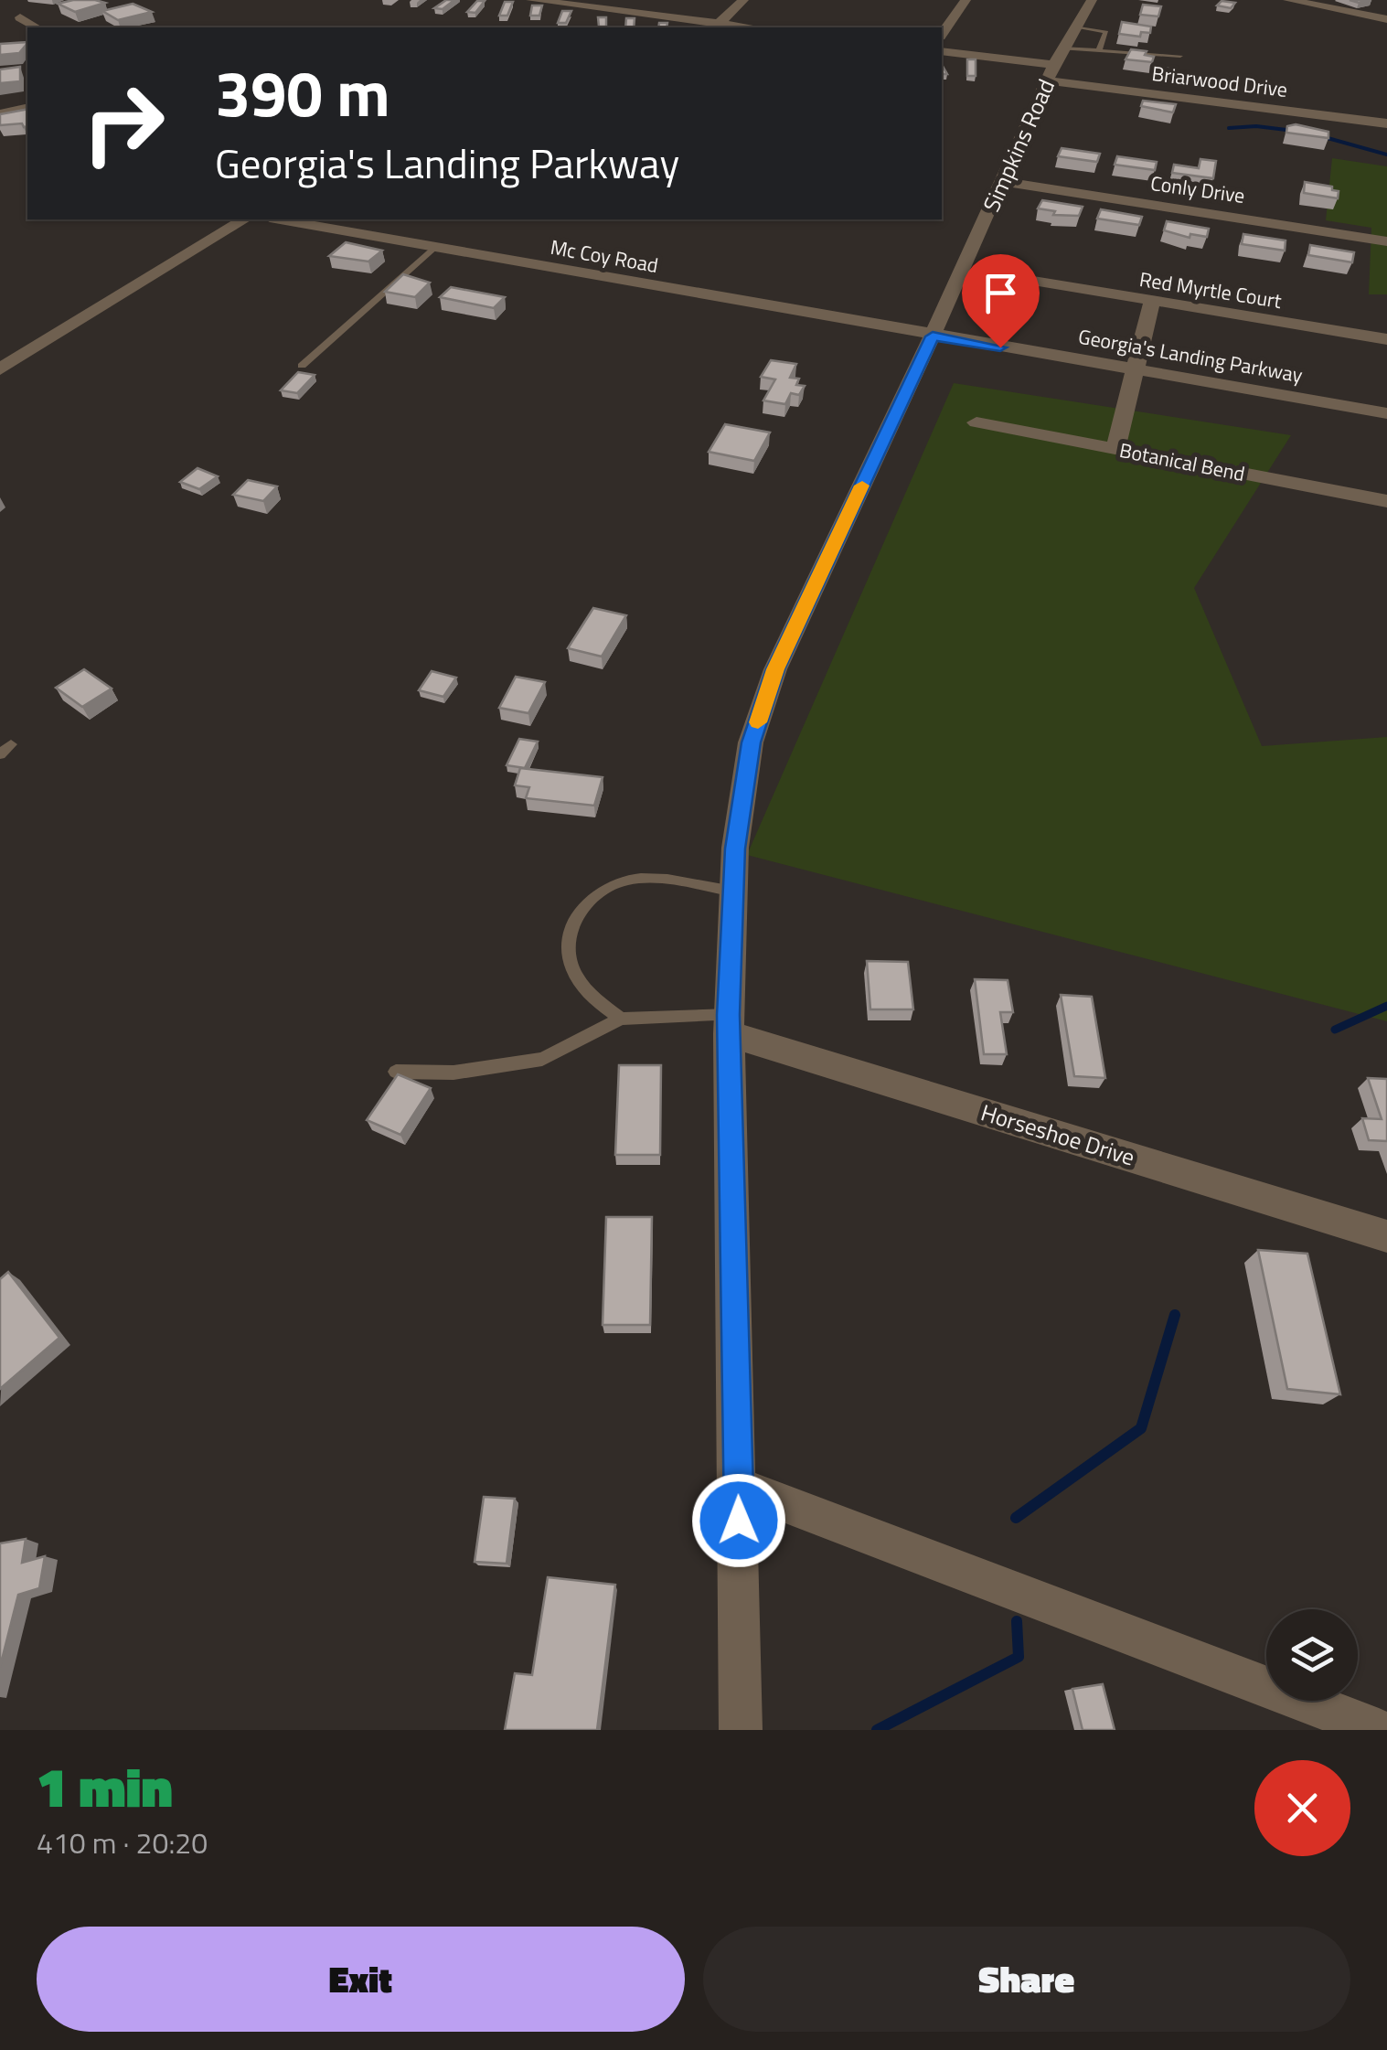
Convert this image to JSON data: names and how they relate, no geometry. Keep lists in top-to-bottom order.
{
  "streets": {
    "street": [
      "Briarwood Drive",
      "Simpkins Road",
      "Conly Drive",
      "Mc Coy Road",
      "Red Myrtle Court",
      "Georgia's Landing Parkway",
      "Botanical Bend",
      "Horseshoe Drive"
    ]
  },
  "crossings": [
    ["Briarwood Drive", "Simpkins Road"],
    ["Simpkins Road", "Conly Drive"],
    ["Simpkins Road", "Mc Coy Road"],
    ["Simpkins Road", "Georgia's Landing Parkway"],
    ["Simpkins Road", "Horseshoe Drive"],
    ["Mc Coy Road", "Georgia's Landing Parkway"]
  ],
  "page": {
    "turn": ["390 m", "Georgia's Landing Parkway"],
    "heading": ["1 min", "410 m · 20:20"],
    "buttons": ["Exit", "Share"]
  }
}
